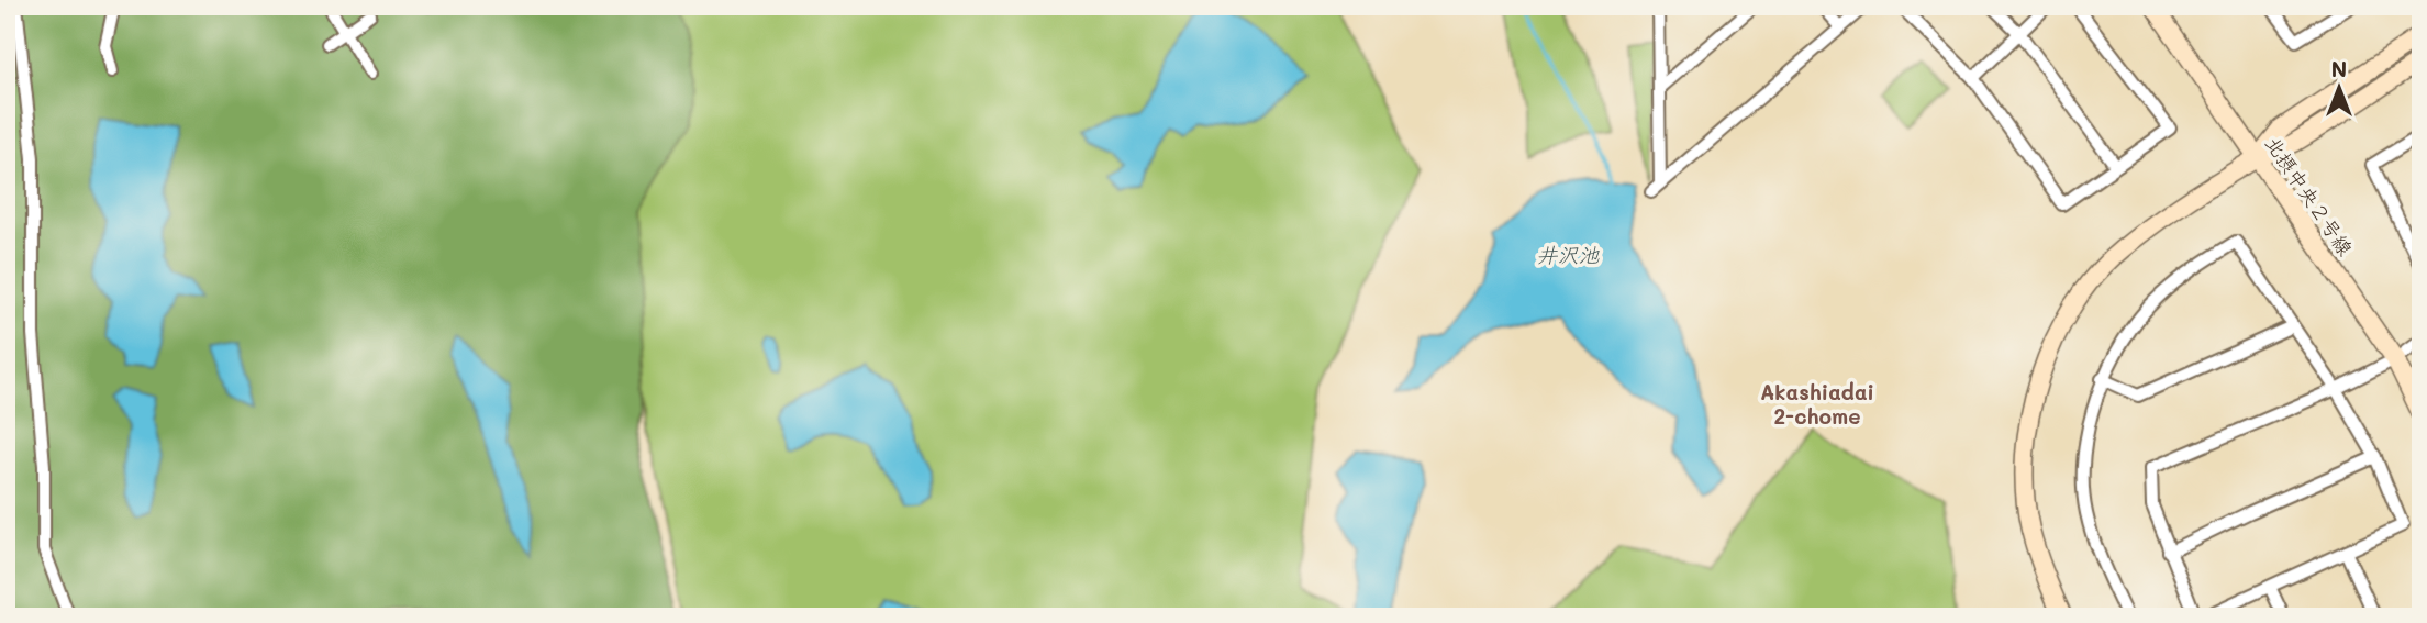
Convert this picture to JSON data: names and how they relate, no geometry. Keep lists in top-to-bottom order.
{
  "streets": {
    "street": ["北摂中央２号線"]
  },
  "districts": ["Akashiadai 2-chome"],
  "water": ["井沢池"],
  "north": "top"
}
